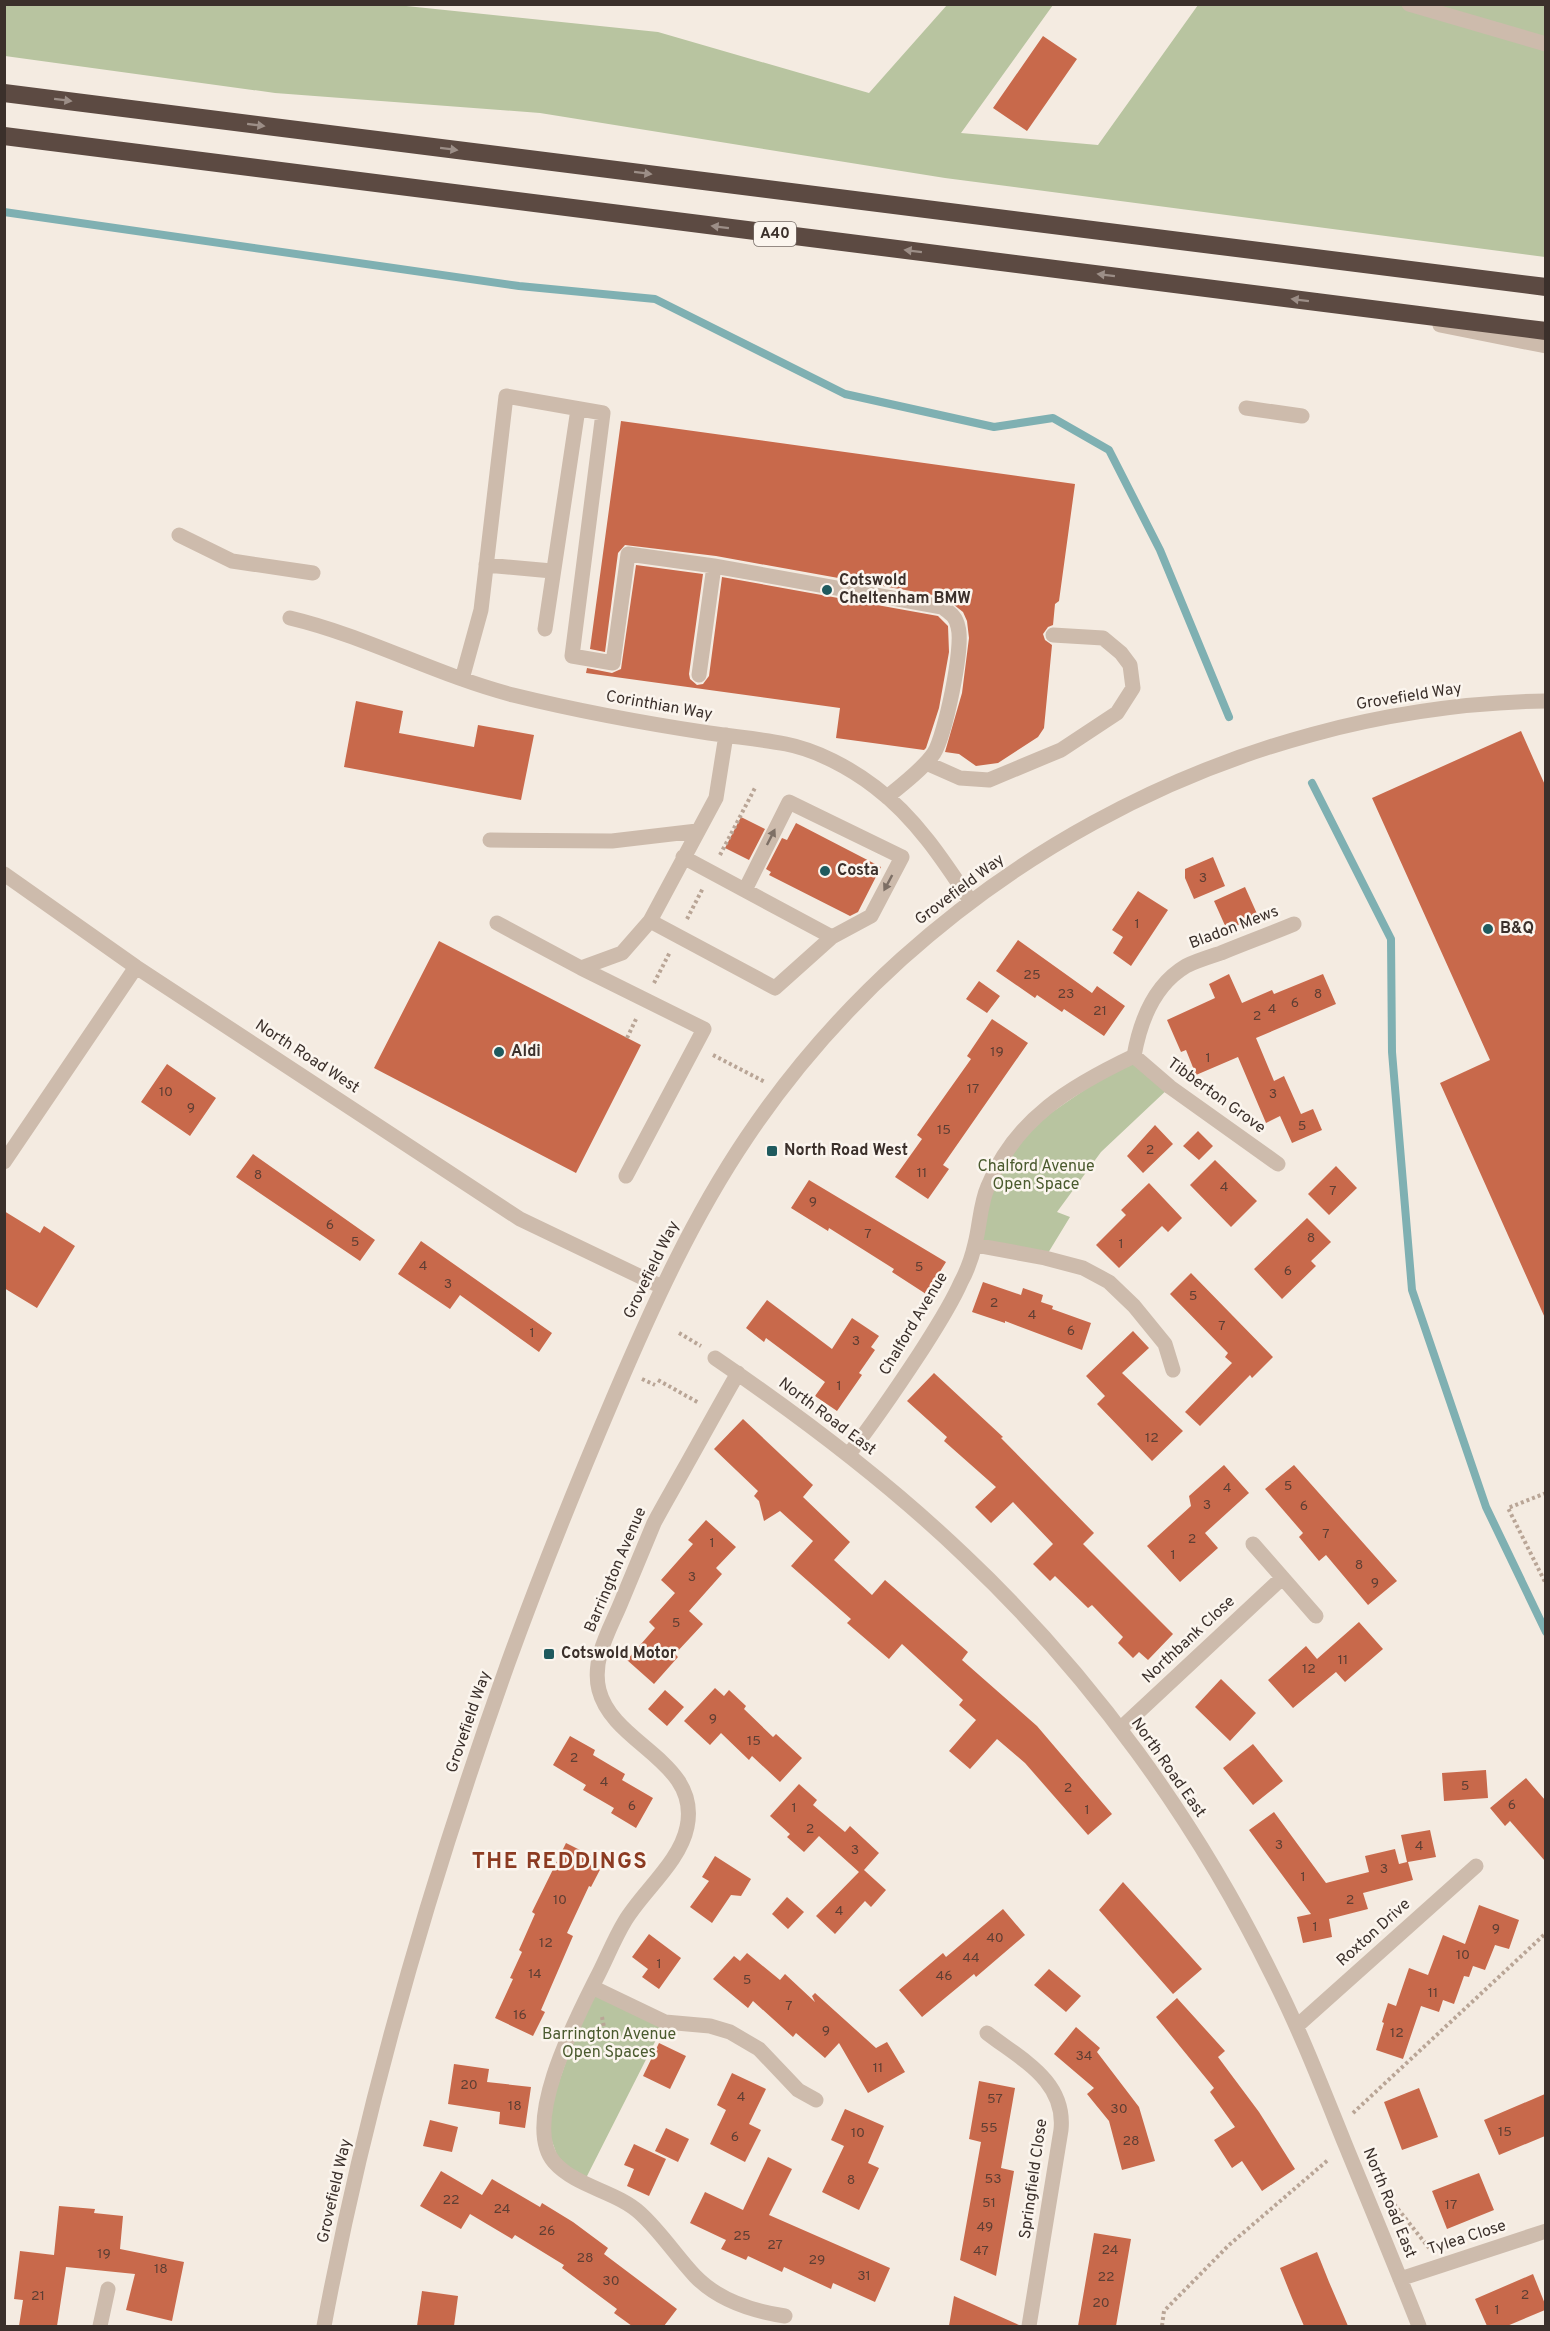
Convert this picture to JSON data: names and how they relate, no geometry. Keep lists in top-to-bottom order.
{
  "streets": {
    "highway": ["A40"],
    "street": [
      "Grovefield Way",
      "Corinthian Way",
      "Bladon Mews",
      "North Road West",
      "Tibberton Grove",
      "Chalford Avenue",
      "North Road East",
      "Barrington Avenue",
      "Northbank Close",
      "Roxton Drive",
      "Springfield Close",
      "Tylea Close"
    ]
  },
  "crossings": [
    ["Grovefield Way", "Corinthian Way"],
    ["Grovefield Way", "North Road West"],
    ["Bladon Mews", "Tibberton Grove"],
    ["Bladon Mews", "Chalford Avenue"],
    ["Tibberton Grove", "Chalford Avenue"],
    ["Chalford Avenue", "North Road East"],
    ["North Road East", "Barrington Avenue"],
    ["North Road East", "Northbank Close"],
    ["North Road East", "Roxton Drive"],
    ["North Road East", "Tylea Close"]
  ],
  "districts": ["THE REDDINGS"],
  "parks": ["Chalford Avenue Open Space", "Barrington Avenue Open Spaces"],
  "places": {
    "other": [
      "Cotswold Cheltenham BMW",
      "Costa",
      "B&Q",
      "Aldi"
    ],
    "transit": ["North Road West", "Cotswold Motor"]
  },
  "house_numbers": [
    "3",
    "1",
    "25",
    "23",
    "8",
    "6",
    "4",
    "21",
    "2",
    "19",
    "1",
    "17",
    "10",
    "3",
    "9",
    "5",
    "15",
    "2",
    "11",
    "8",
    "4",
    "7",
    "9",
    "6",
    "7",
    "8",
    "5",
    "1",
    "4",
    "5",
    "6",
    "3",
    "5",
    "2",
    "4",
    "7",
    "6",
    "1",
    "3",
    "1",
    "12",
    "5",
    "4",
    "3",
    "6",
    "7",
    "2",
    "1",
    "1",
    "8",
    "3",
    "9",
    "5",
    "11",
    "12",
    "9",
    "15",
    "2",
    "4",
    "5",
    "2",
    "6",
    "6",
    "1",
    "1",
    "2",
    "3",
    "4",
    "3",
    "3",
    "1",
    "10",
    "2",
    "4",
    "1",
    "9",
    "40",
    "12",
    "10",
    "44",
    "1",
    "14",
    "46",
    "5",
    "11",
    "7",
    "16",
    "9",
    "12",
    "34",
    "11",
    "20",
    "4",
    "57",
    "18",
    "30",
    "55",
    "15",
    "10",
    "6",
    "28",
    "53",
    "8",
    "22",
    "51",
    "17",
    "24",
    "49",
    "26",
    "25",
    "27",
    "24",
    "47",
    "19",
    "28",
    "29",
    "18",
    "31",
    "22",
    "30",
    "2",
    "21",
    "20",
    "1"
  ]
}
